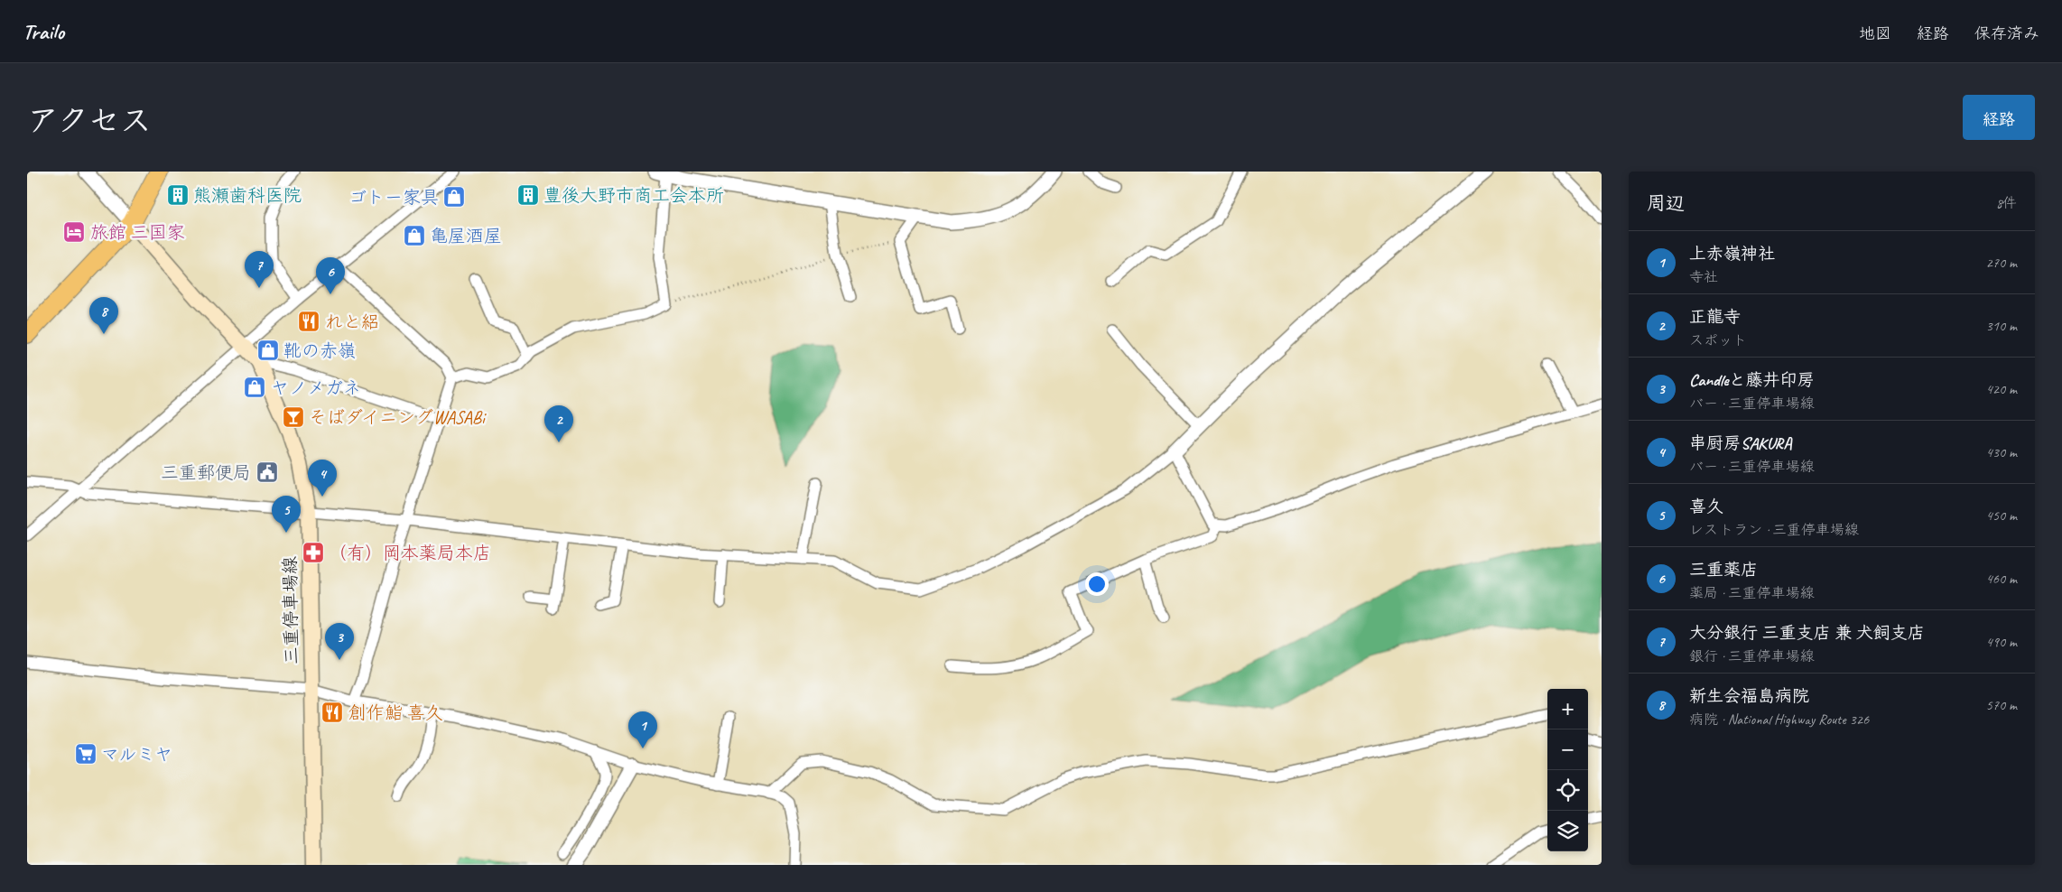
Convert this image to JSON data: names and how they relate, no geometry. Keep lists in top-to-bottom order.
{
  "streets": {
    "main road": ["三重停車場線"]
  },
  "places": {
    "building": ["熊瀬歯科医院", "豊後大野市商工会本所"],
    "shop": [
      "ゴトー家具",
      "亀屋酒屋",
      "靴の赤嶺",
      "ヤノメガネ"
    ],
    "hotel": ["旅館 三国家"],
    "restaurant": ["れと絽", "創作鮨 喜久"],
    "bar": ["そばダイニングWASABi"],
    "public building": ["三重郵便局"],
    "pharmacy": ["（有）岡本薬局本店"],
    "supermarket": ["マルミヤ"]
  },
  "page": {
    "header": "Trailo",
    "nav": ["地図", "経路", "保存済み"],
    "title": "アクセス",
    "buttons": "経路",
    "heading": ["周辺", "8件"],
    "list": [
      {
        "mark": "1",
        "name": "上赤嶺神社",
        "note": "寺社",
        "value": "270 m"
      },
      {
        "mark": "2",
        "name": "正龍寺",
        "note": "スポット",
        "value": "310 m"
      },
      {
        "mark": "3",
        "name": "Candleと藤井印房",
        "note": "バー · 三重停車場線",
        "value": "420 m"
      },
      {
        "mark": "4",
        "name": "串厨房SAKURA",
        "note": "バー · 三重停車場線",
        "value": "430 m"
      },
      {
        "mark": "5",
        "name": "喜久",
        "note": "レストラン · 三重停車場線",
        "value": "450 m"
      },
      {
        "mark": "6",
        "name": "三重薬店",
        "note": "薬局 · 三重停車場線",
        "value": "460 m"
      },
      {
        "mark": "7",
        "name": "大分銀行 三重支店 兼 犬飼支店",
        "note": "銀行 · 三重停車場線",
        "value": "490 m"
      },
      {
        "mark": "8",
        "name": "新生会福島病院",
        "note": "病院 · National Highway Route 326",
        "value": "570 m"
      }
    ],
    "pins": [
      "7",
      "6",
      "8",
      "2",
      "4",
      "5",
      "3",
      "1"
    ],
    "map_buttons": ["+", "−"]
  }
}
